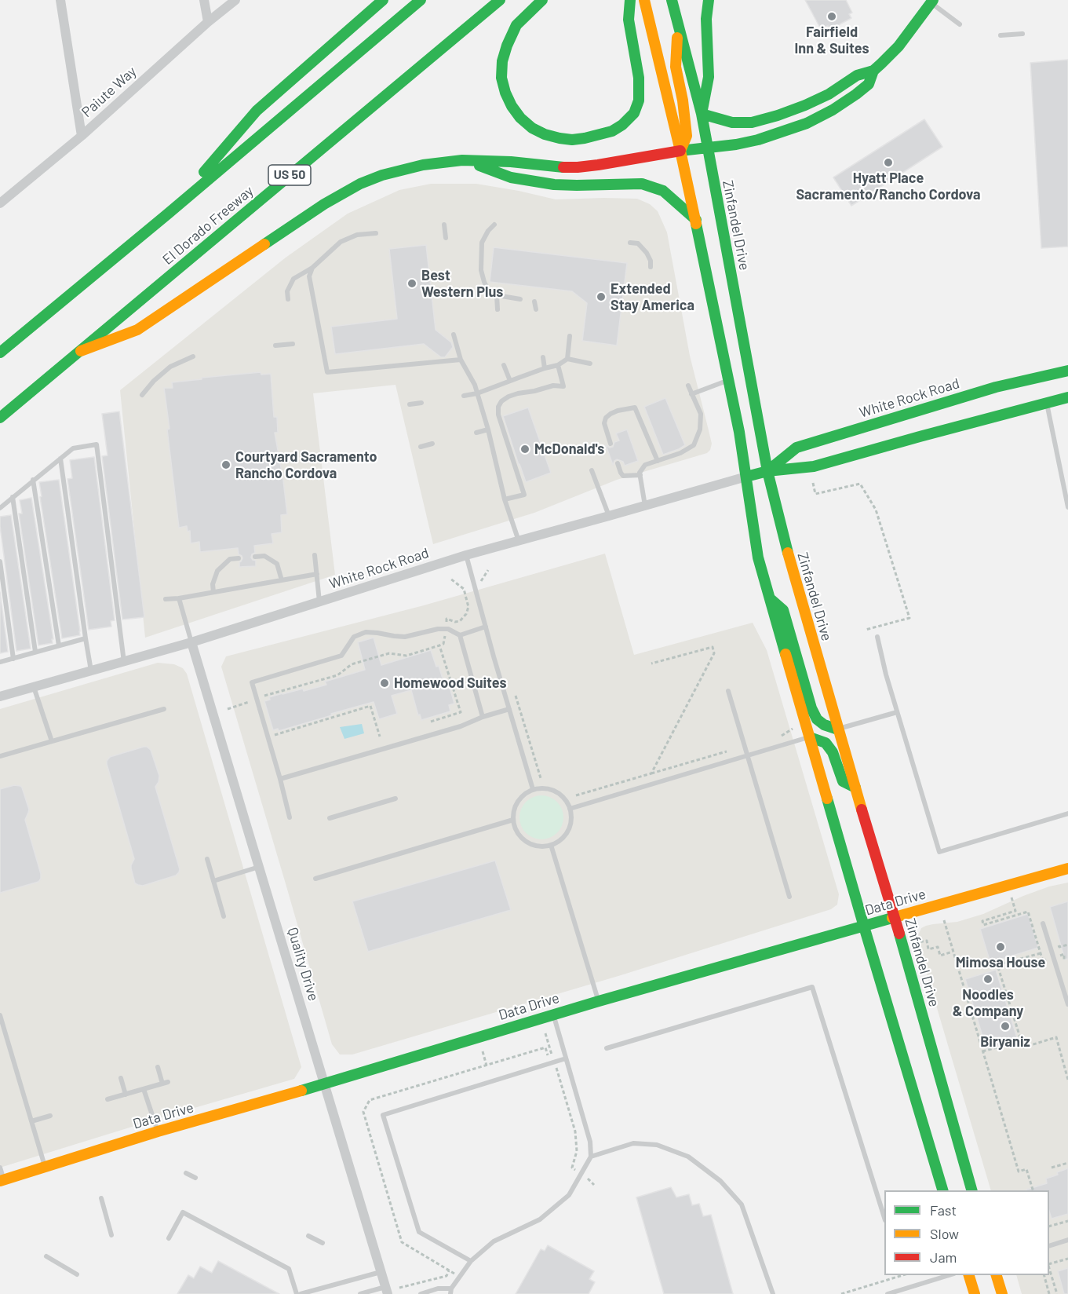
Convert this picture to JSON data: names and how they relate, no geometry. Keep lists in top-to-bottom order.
{
  "streets": {
    "main road": [
      "US 50",
      "El Dorado Freeway",
      "Zinfandel Drive",
      "White Rock Road",
      "Data Drive"
    ],
    "street": ["Paiute Way", "Quality Drive"]
  },
  "crossings": [
    ["Zinfandel Drive", "White Rock Road"],
    ["Zinfandel Drive", "Data Drive"],
    ["White Rock Road", "Quality Drive"],
    ["Data Drive", "Quality Drive"]
  ],
  "places": [
    "Fairfield Inn & Suites",
    "Hyatt Place Sacramento/Rancho Cordova",
    "Best Western Plus",
    "Extended Stay America",
    "McDonald's",
    "Courtyard Sacramento Rancho Cordova",
    "Homewood Suites",
    "Mimosa House",
    "Noodles & Company",
    "Biryaniz"
  ],
  "legend": ["Fast", "Slow", "Jam"]
}
